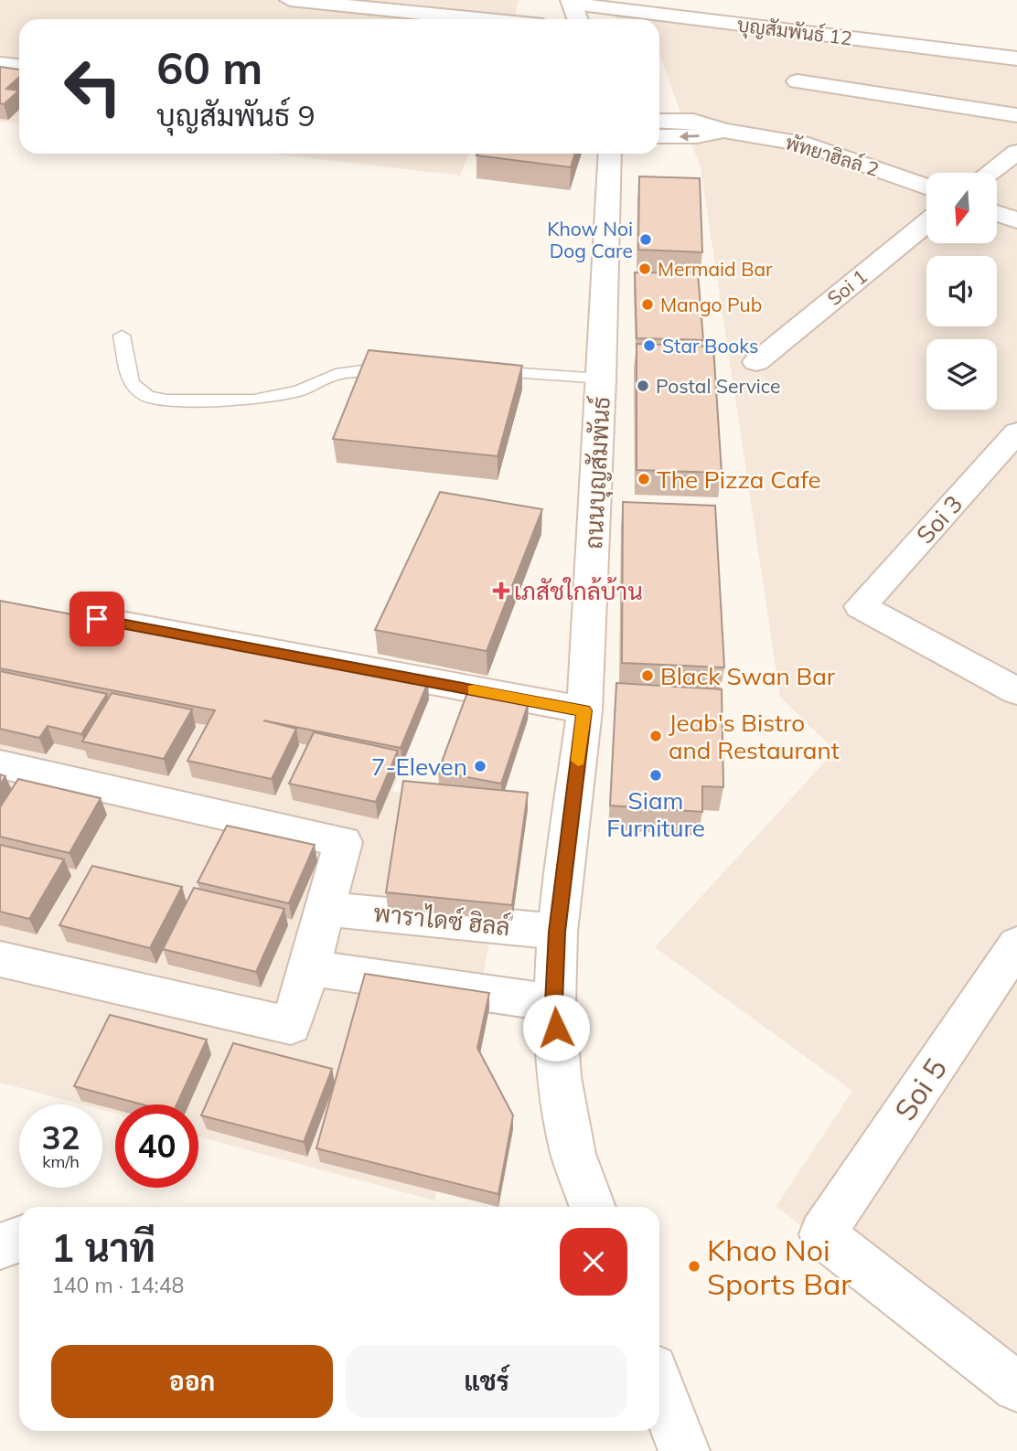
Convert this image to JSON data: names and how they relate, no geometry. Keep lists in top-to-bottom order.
{
  "streets": {
    "street": [
      "บุญสัมพันธ์ 12",
      "พัทยาฮิลล์ 2",
      "Soi 1",
      "ถนนบุญสัมพันธ์",
      "Soi 3",
      "พาราไดซ์ ฮิลล์",
      "Soi 5"
    ]
  },
  "crossings": [
    ["ถนนบุญสัมพันธ์", "พาราไดซ์ ฮิลล์"]
  ],
  "places": {
    "other": [
      "Khow Noi Dog Care",
      "Mermaid Bar",
      "Mango Pub",
      "Star Books",
      "Postal Service",
      "The Pizza Cafe",
      "Black Swan Bar",
      "Jeab's Bistro and Restaurant",
      "7-Eleven",
      "Siam Furniture",
      "Khao Noi Sports Bar"
    ],
    "health": ["เภสัชใกล้บ้าน"]
  },
  "north": "bottom",
  "page": {
    "turn": ["60 m", "บุญสัมพันธ์ 9"],
    "speed": "32 km/h",
    "limit": "40",
    "heading": ["1 นาที", "140 m · 14:48"],
    "buttons": ["ออก", "แชร์"]
  }
}
